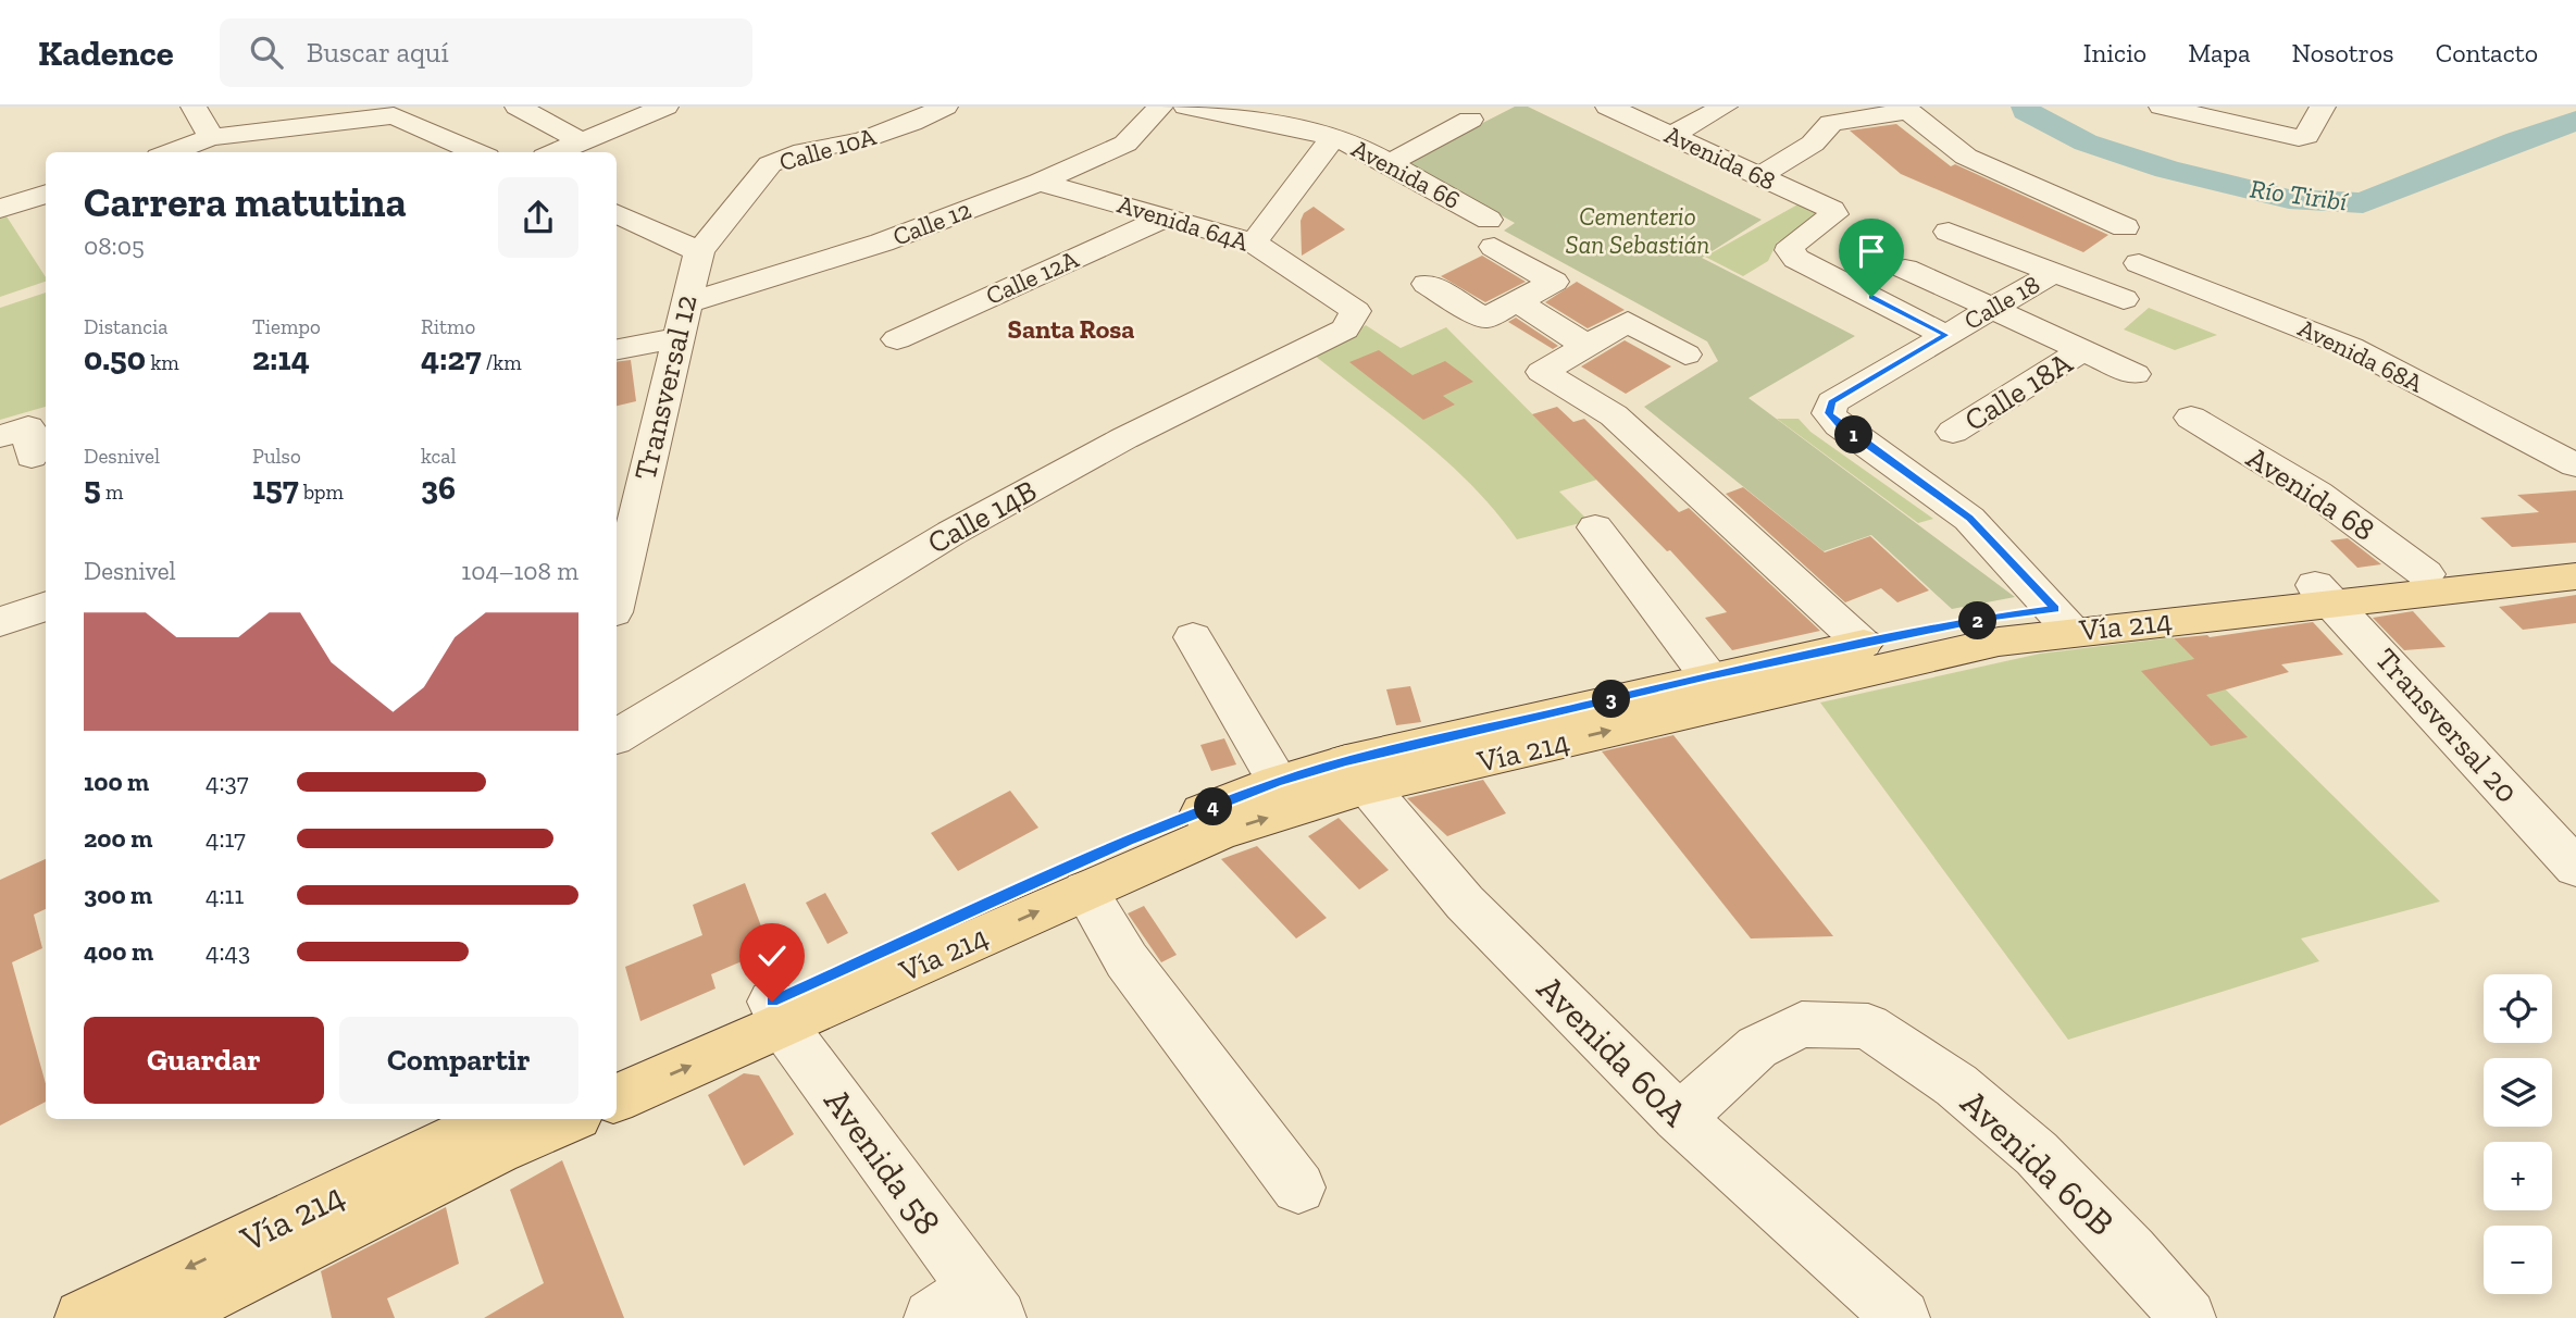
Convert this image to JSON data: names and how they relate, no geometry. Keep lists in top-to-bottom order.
{
  "streets": {
    "main road": ["Vía 214"],
    "street": [
      "Calle 10A",
      "Avenida 68",
      "Avenida 66",
      "Calle 12",
      "Avenida 64A",
      "Calle 12A",
      "Calle 18",
      "Avenida 68A",
      "Transversal 12",
      "Calle 18A",
      "Calle 14B",
      "Transversal 20",
      "Avenida 60A",
      "Avenida 58",
      "Avenida 60B"
    ]
  },
  "crossings": [
    ["Calle 10A", "Transversal 12"],
    ["Avenida 68", "Calle 18"],
    ["Avenida 68", "Vía 214"],
    ["Calle 12", "Avenida 64A"],
    ["Calle 12", "Transversal 12"],
    ["Avenida 64A", "Calle 12A"],
    ["Avenida 64A", "Calle 14B"],
    ["Calle 18", "Vía 214"],
    ["Vía 214", "Transversal 20"],
    ["Vía 214", "Avenida 60A"],
    ["Vía 214", "Avenida 58"],
    ["Avenida 60A", "Avenida 60B"]
  ],
  "districts": ["Santa Rosa"],
  "water": ["Río Tiribí"],
  "parks": ["Cementerio San Sebastián"],
  "page": {
    "header": "Kadence",
    "search": "Buscar aquí",
    "nav": [
      "Inicio",
      "Mapa",
      "Nosotros",
      "Contacto"
    ],
    "heading": ["Carrera matutina", "08:05"],
    "stats": [
      ["Distancia", "0.50 km"],
      ["Tiempo", "2:14"],
      ["Ritmo", "4:27 /km"],
      ["Desnivel", "5 m"],
      ["Pulso", "157 bpm"],
      ["kcal", "36"]
    ],
    "pins": [
      "1",
      "2",
      "3",
      "4"
    ],
    "chart": ["Desnivel", "104–108 m"],
    "list": [
      {
        "name": "100 m",
        "note": "4:37"
      },
      {
        "name": "200 m",
        "note": "4:17"
      },
      {
        "name": "300 m",
        "note": "4:11"
      },
      {
        "name": "400 m",
        "note": "4:43"
      }
    ],
    "map_buttons": ["+", "−"],
    "buttons": ["Guardar", "Compartir"]
  }
}
